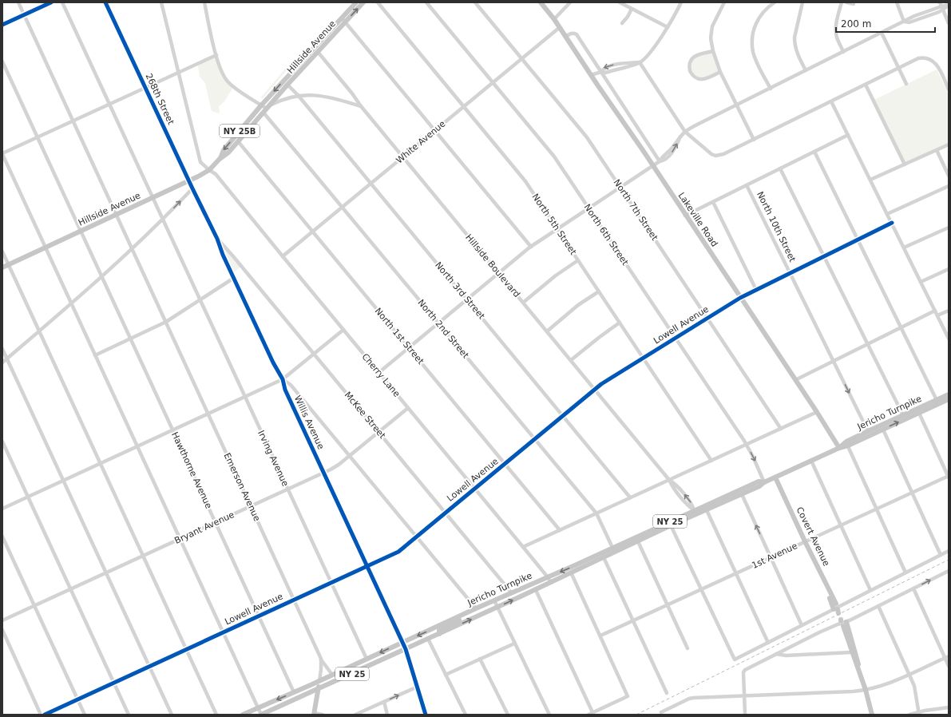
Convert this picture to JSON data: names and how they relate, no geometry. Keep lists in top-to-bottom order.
{
  "streets": {
    "main road": [
      "Hillside Avenue",
      "NY 25B",
      "Lakeville Road",
      "Jericho Turnpike",
      "NY 25",
      "Covert Avenue"
    ],
    "street": [
      "268th Street",
      "White Avenue",
      "North 7th Street",
      "North 5th Street",
      "North 10th Street",
      "North 6th Street",
      "Hillside Boulevard",
      "North 3rd Street",
      "Lowell Avenue",
      "North 2nd Street",
      "North 1st Street",
      "Cherry Lane",
      "McKee Street",
      "Willis Avenue",
      "Irving Avenue",
      "Hawthorne Avenue",
      "Emerson Avenue",
      "Bryant Avenue",
      "1st Avenue"
    ]
  },
  "crossings": [
    ["Hillside Avenue", "268th Street"],
    ["Hillside Avenue", "Hillside Boulevard"],
    ["Hillside Avenue", "North 3rd Street"],
    ["Hillside Avenue", "North 2nd Street"],
    ["Hillside Avenue", "North 1st Street"],
    ["Hillside Avenue", "Cherry Lane"],
    ["Hillside Avenue", "Irving Avenue"],
    ["Hillside Avenue", "Hawthorne Avenue"],
    ["Hillside Avenue", "Emerson Avenue"],
    ["268th Street", "Willis Avenue"],
    ["White Avenue", "North 7th Street"],
    ["White Avenue", "Lakeville Road"],
    ["White Avenue", "North 5th Street"],
    ["White Avenue", "North 6th Street"],
    ["White Avenue", "Hillside Boulevard"],
    ["White Avenue", "North 3rd Street"],
    ["White Avenue", "North 2nd Street"],
    ["White Avenue", "North 1st Street"],
    ["White Avenue", "Cherry Lane"],
    ["North 7th Street", "Lowell Avenue"],
    ["Lakeville Road", "Lowell Avenue"],
    ["Lakeville Road", "Jericho Turnpike"],
    ["North 5th Street", "Lowell Avenue"],
    ["North 10th Street", "Lowell Avenue"],
    ["North 10th Street", "Jericho Turnpike"],
    ["North 6th Street", "Lowell Avenue"],
    ["North 6th Street", "Jericho Turnpike"],
    ["Hillside Boulevard", "Lowell Avenue"],
    ["Hillside Boulevard", "Jericho Turnpike"],
    ["North 3rd Street", "Lowell Avenue"],
    ["Lowell Avenue", "North 2nd Street"],
    ["Lowell Avenue", "North 1st Street"],
    ["Lowell Avenue", "Cherry Lane"],
    ["Lowell Avenue", "McKee Street"],
    ["Lowell Avenue", "Willis Avenue"],
    ["Lowell Avenue", "Irving Avenue"],
    ["Lowell Avenue", "Hawthorne Avenue"],
    ["Lowell Avenue", "Emerson Avenue"],
    ["North 2nd Street", "Jericho Turnpike"],
    ["Cherry Lane", "Jericho Turnpike"],
    ["Cherry Lane", "Bryant Avenue"],
    ["Jericho Turnpike", "McKee Street"],
    ["Jericho Turnpike", "Willis Avenue"],
    ["Jericho Turnpike", "Irving Avenue"],
    ["Jericho Turnpike", "Hawthorne Avenue"],
    ["Jericho Turnpike", "Emerson Avenue"],
    ["Jericho Turnpike", "Covert Avenue"],
    ["McKee Street", "Willis Avenue"],
    ["McKee Street", "Bryant Avenue"],
    ["Willis Avenue", "Bryant Avenue"],
    ["Irving Avenue", "Bryant Avenue"],
    ["Hawthorne Avenue", "Bryant Avenue"],
    ["Emerson Avenue", "Bryant Avenue"],
    ["Covert Avenue", "1st Avenue"]
  ],
  "scale_bar": "200 m"
}
